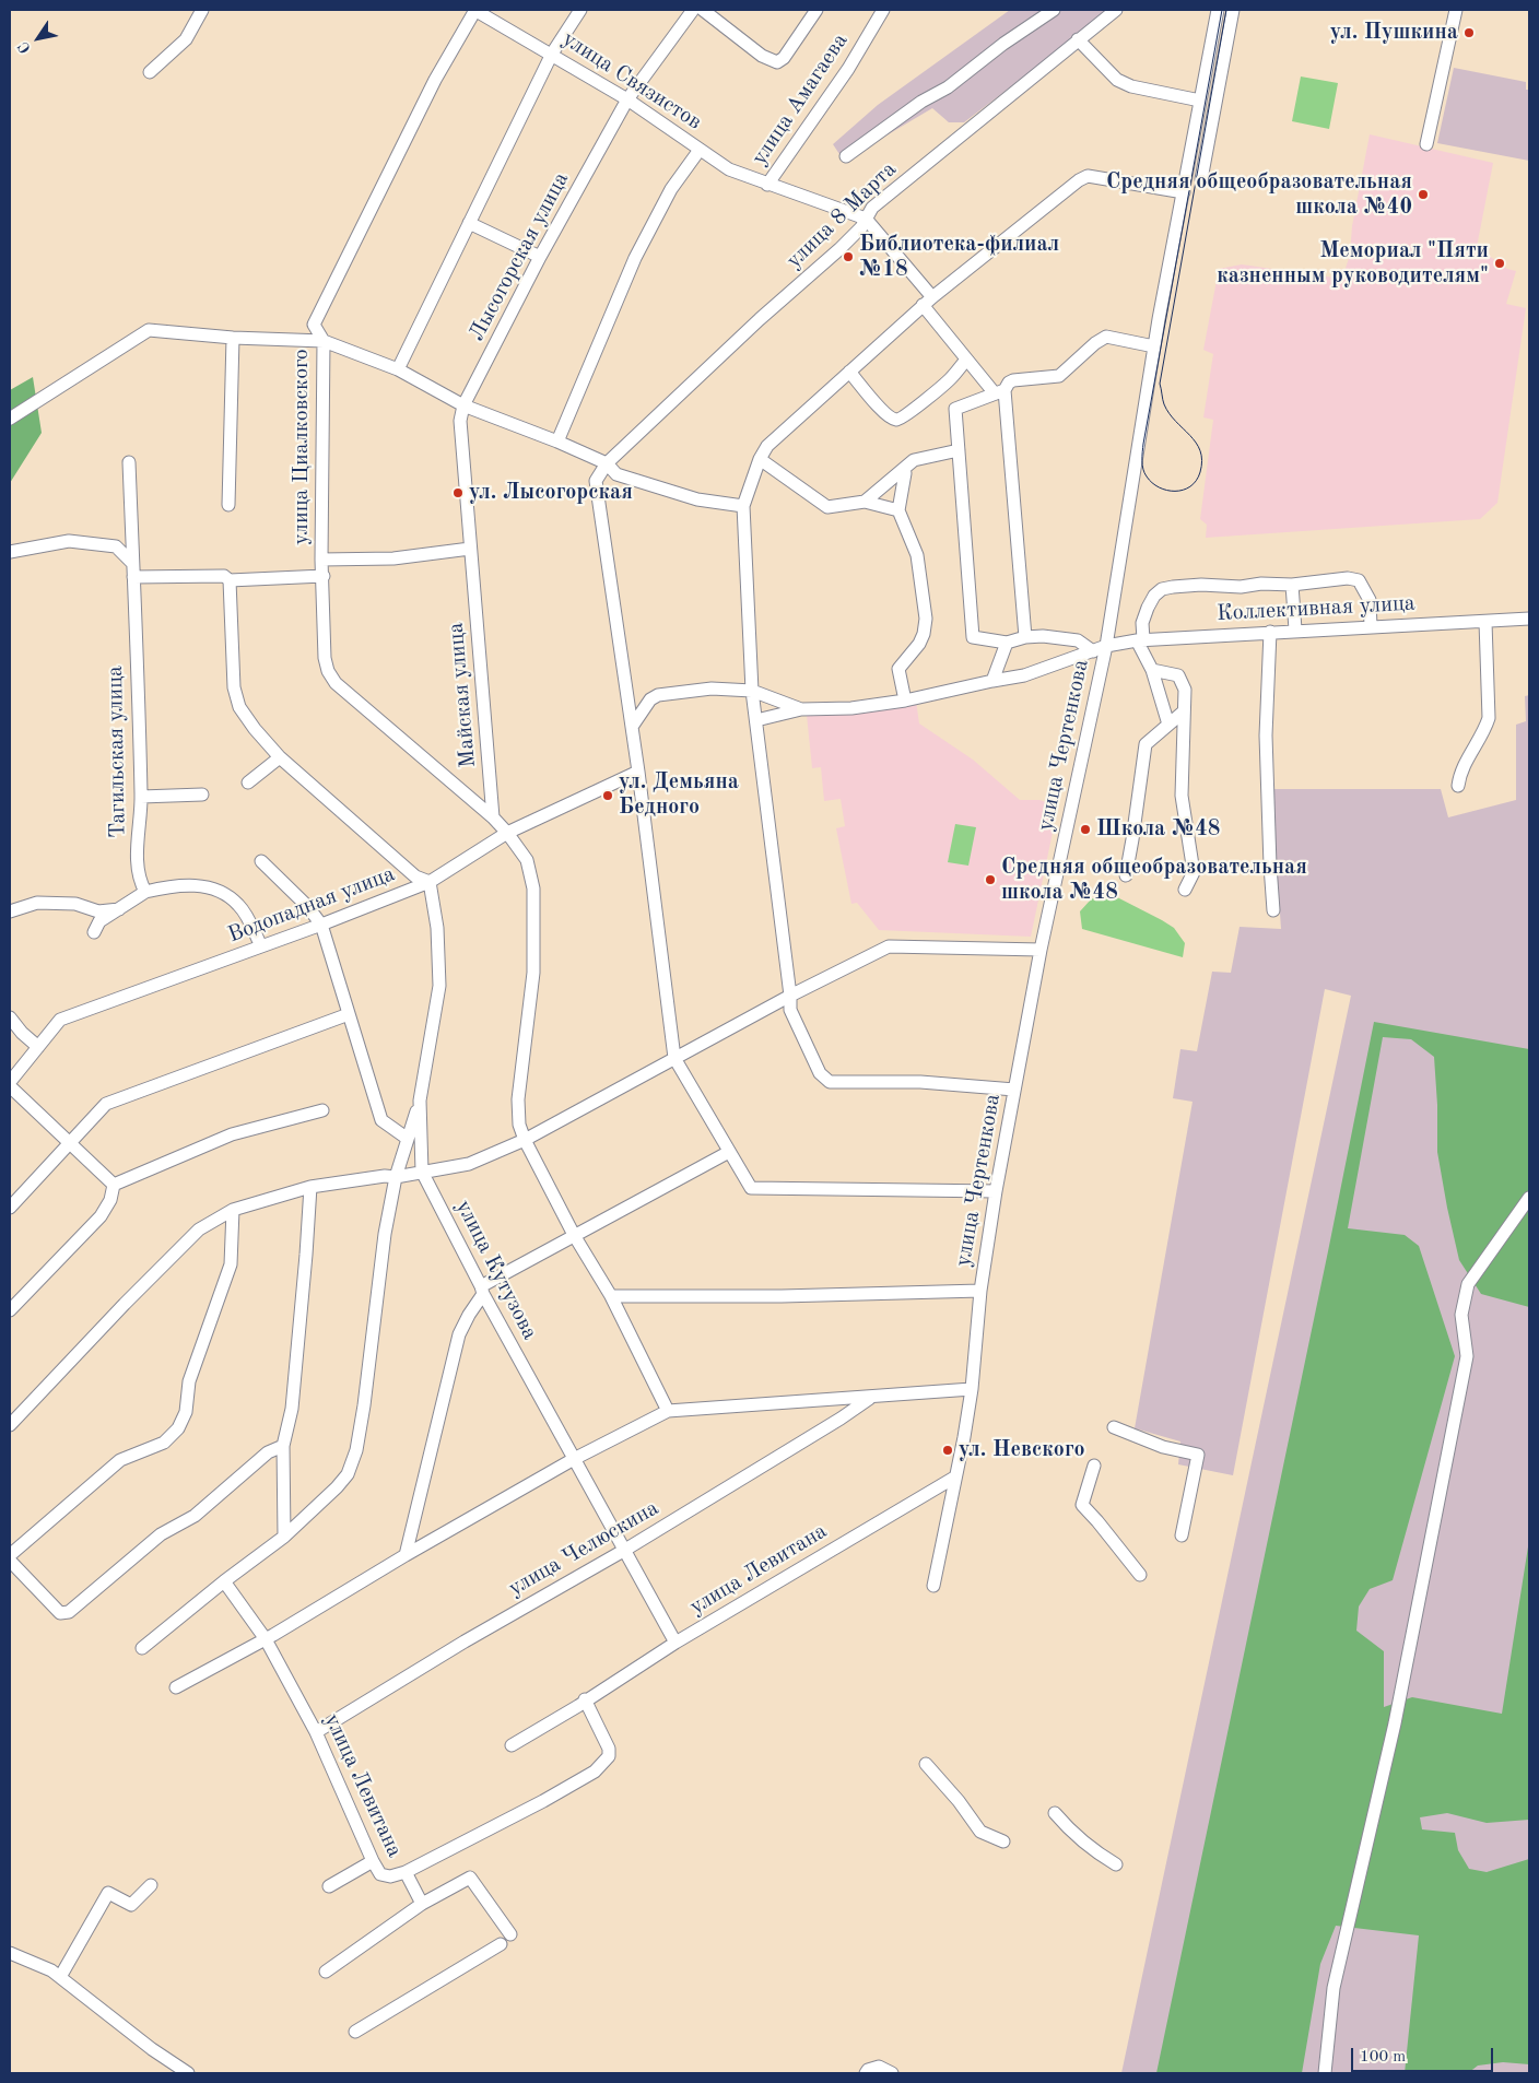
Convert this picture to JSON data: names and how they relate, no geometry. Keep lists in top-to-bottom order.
{
  "streets": {
    "street": [
      "улица Связистов",
      "улица Амагаева",
      "улица 8 Марта",
      "Лысогорская улица",
      "улица Циалковского",
      "Коллективная улица",
      "Майская улица",
      "улица Чертенкова",
      "Тагильская улица",
      "Водопадная улица",
      "улица Кутузова",
      "улица Челюскина",
      "улица Левитана"
    ]
  },
  "crossings": [
    ["улица Связистов", "улица Амагаева"],
    ["улица Связистов", "улица 8 Марта"],
    ["улица Связистов", "Лысогорская улица"],
    ["улица Связистов", "улица Циалковского"],
    ["Лысогорская улица", "Майская улица"],
    ["улица Циалковского", "Майская улица"],
    ["Коллективная улица", "улица Чертенкова"],
    ["улица Чертенкова", "улица Левитана"],
    ["Водопадная улица", "улица Кутузова"],
    ["улица Кутузова", "улица Челюскина"],
    ["улица Кутузова", "улица Левитана"],
    ["улица Челюскина", "улица Левитана"]
  ],
  "places": [
    "ул. Пушкина",
    "Средняя общеобразовательная школа №40",
    "Библиотека-филиал №18",
    "Мемориал \"Пяти казненным руководителям\"",
    "ул. Лысогорская",
    "ул. Демьяна Бедного",
    "Школа №48",
    "Средняя общеобразовательная школа №48",
    "ул. Невского"
  ],
  "scale_bar": "100 m",
  "north": "bottom left"
}
